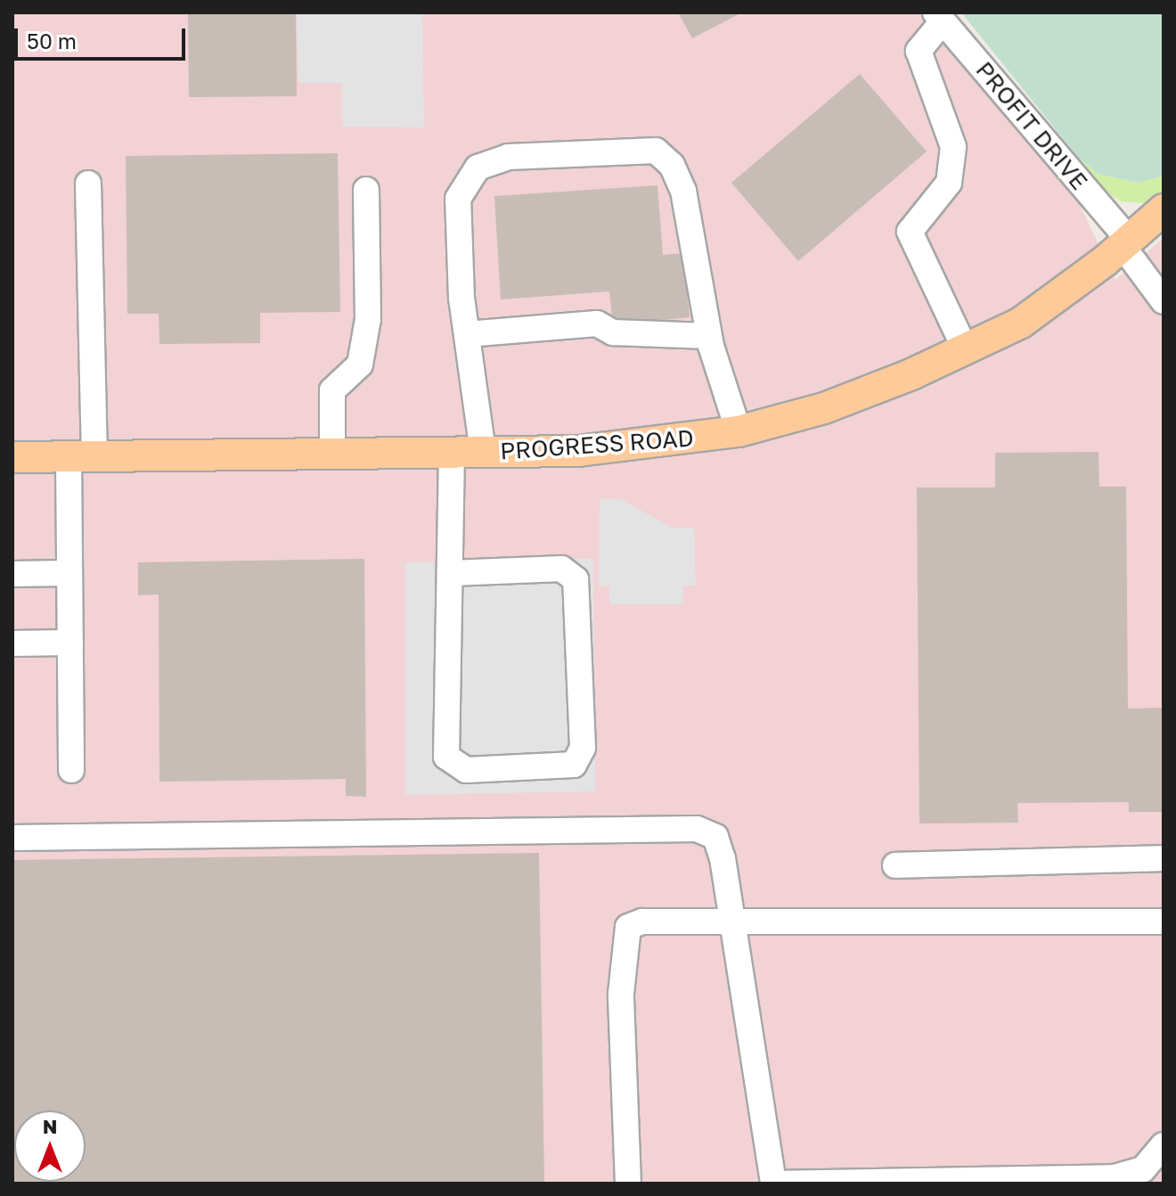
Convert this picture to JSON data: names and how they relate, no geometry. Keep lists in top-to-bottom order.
{
  "streets": {
    "main road": ["PROGRESS ROAD"],
    "street": ["PROFIT DRIVE"]
  },
  "crossings": [
    ["PROFIT DRIVE", "PROGRESS ROAD"]
  ],
  "scale_bar": "50 m",
  "north": "top"
}
